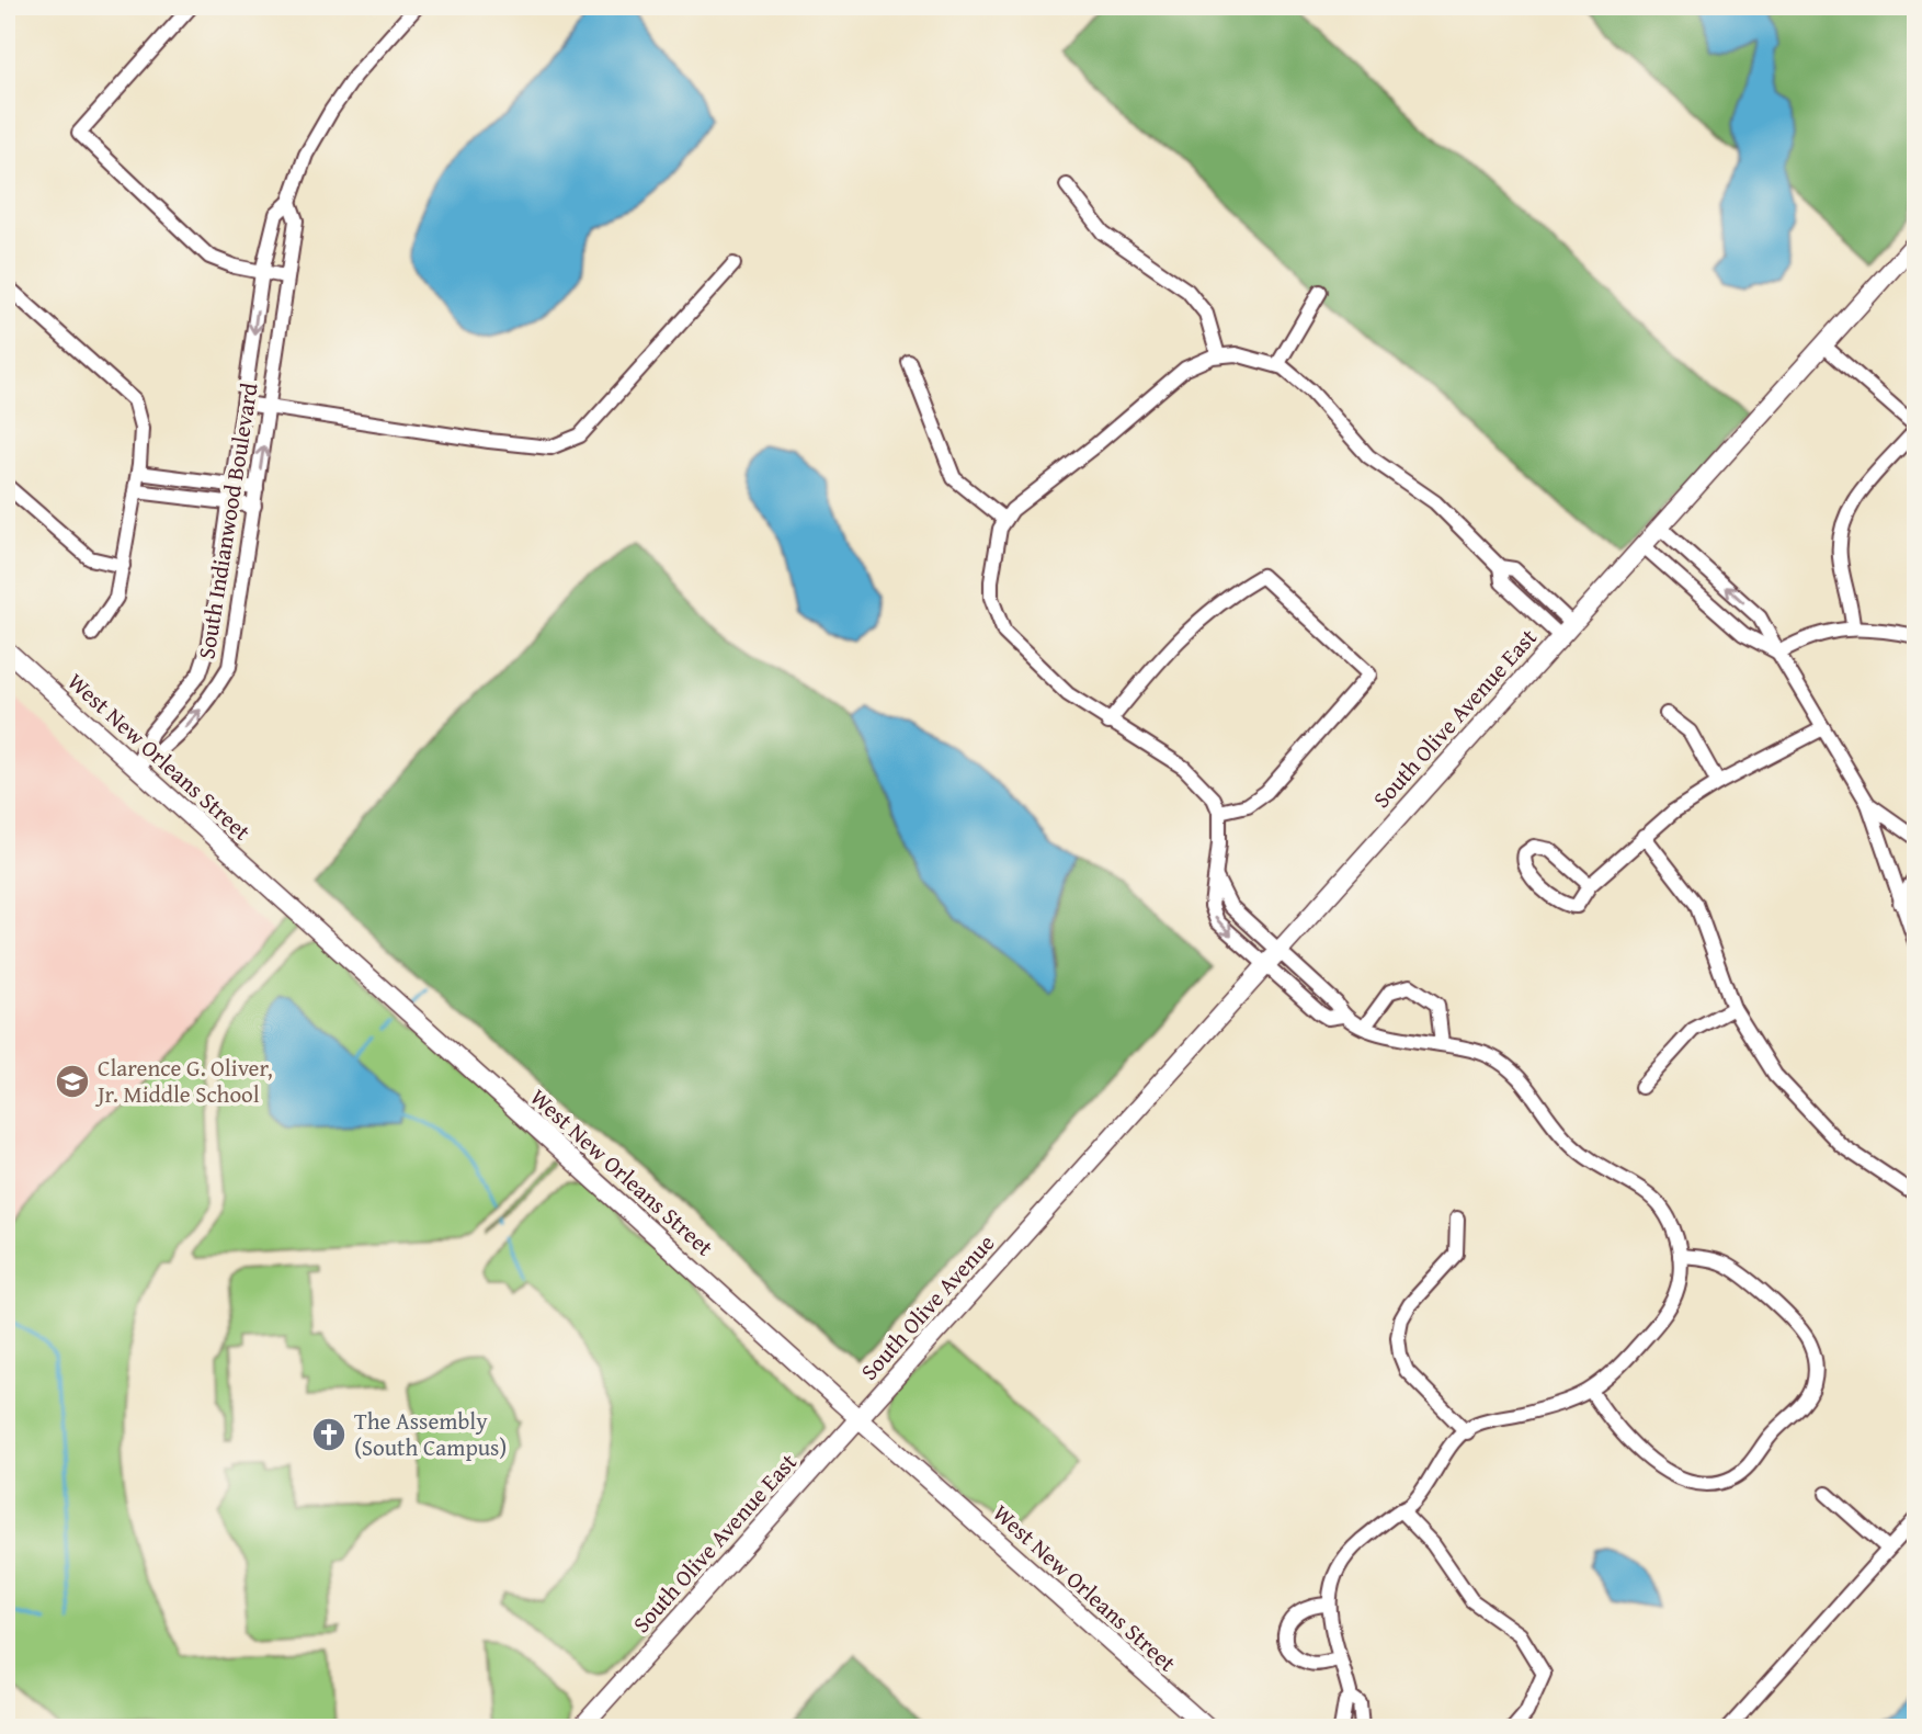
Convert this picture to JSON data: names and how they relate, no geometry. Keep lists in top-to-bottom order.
{
  "streets": {
    "street": [
      "South Indianwood Boulevard",
      "South Olive Avenue East",
      "West New Orleans Street",
      "South Olive Avenue"
    ]
  },
  "crossings": [
    ["South Indianwood Boulevard", "West New Orleans Street"],
    ["South Olive Avenue East", "West New Orleans Street"],
    ["South Olive Avenue East", "South Olive Avenue"],
    ["West New Orleans Street", "South Olive Avenue"]
  ],
  "places": {
    "school or university": ["Clarence G. Oliver, Jr. Middle School"],
    "church": ["The Assembly (South Campus)"]
  }
}
